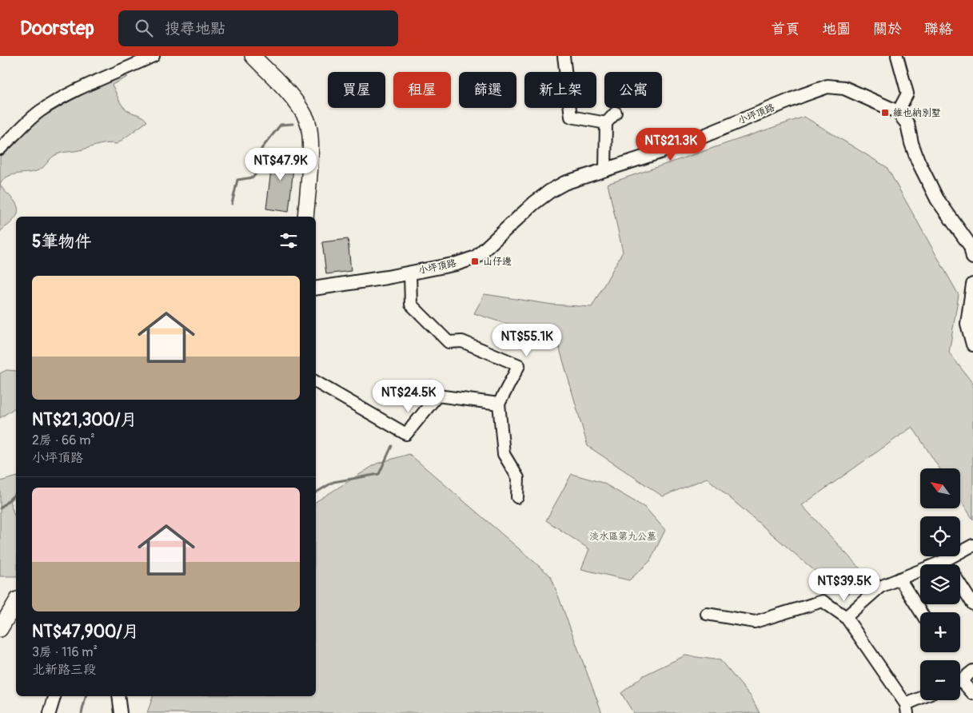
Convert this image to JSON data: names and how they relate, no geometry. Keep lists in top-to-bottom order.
{
  "streets": {
    "street": ["小坪頂路"]
  },
  "parks": ["淡水區第九公墓"],
  "places": {
    "transit": ["維也納別墅", "山仔邊"]
  },
  "north": "top left",
  "page": {
    "header": "Doorstep",
    "search": "搜尋地點",
    "nav": [
      "首頁",
      "地圖",
      "關於",
      "聯絡"
    ],
    "chip": [
      "買屋",
      "租屋",
      "篩選",
      "新上架",
      "公寓"
    ],
    "price": [
      "NT$21.3K",
      "NT$47.9K",
      "NT$55.1K",
      "NT$24.5K",
      "NT$39.5K"
    ],
    "heading": "5筆物件",
    "list": [
      {
        "name": "NT$21,300/月",
        "note": "2房 · 66 m² · 小坪頂路"
      },
      {
        "name": "NT$47,900/月",
        "note": "3房 · 116 m² · 北新路三段"
      }
    ],
    "map_buttons": ["+", "−"]
  }
}
